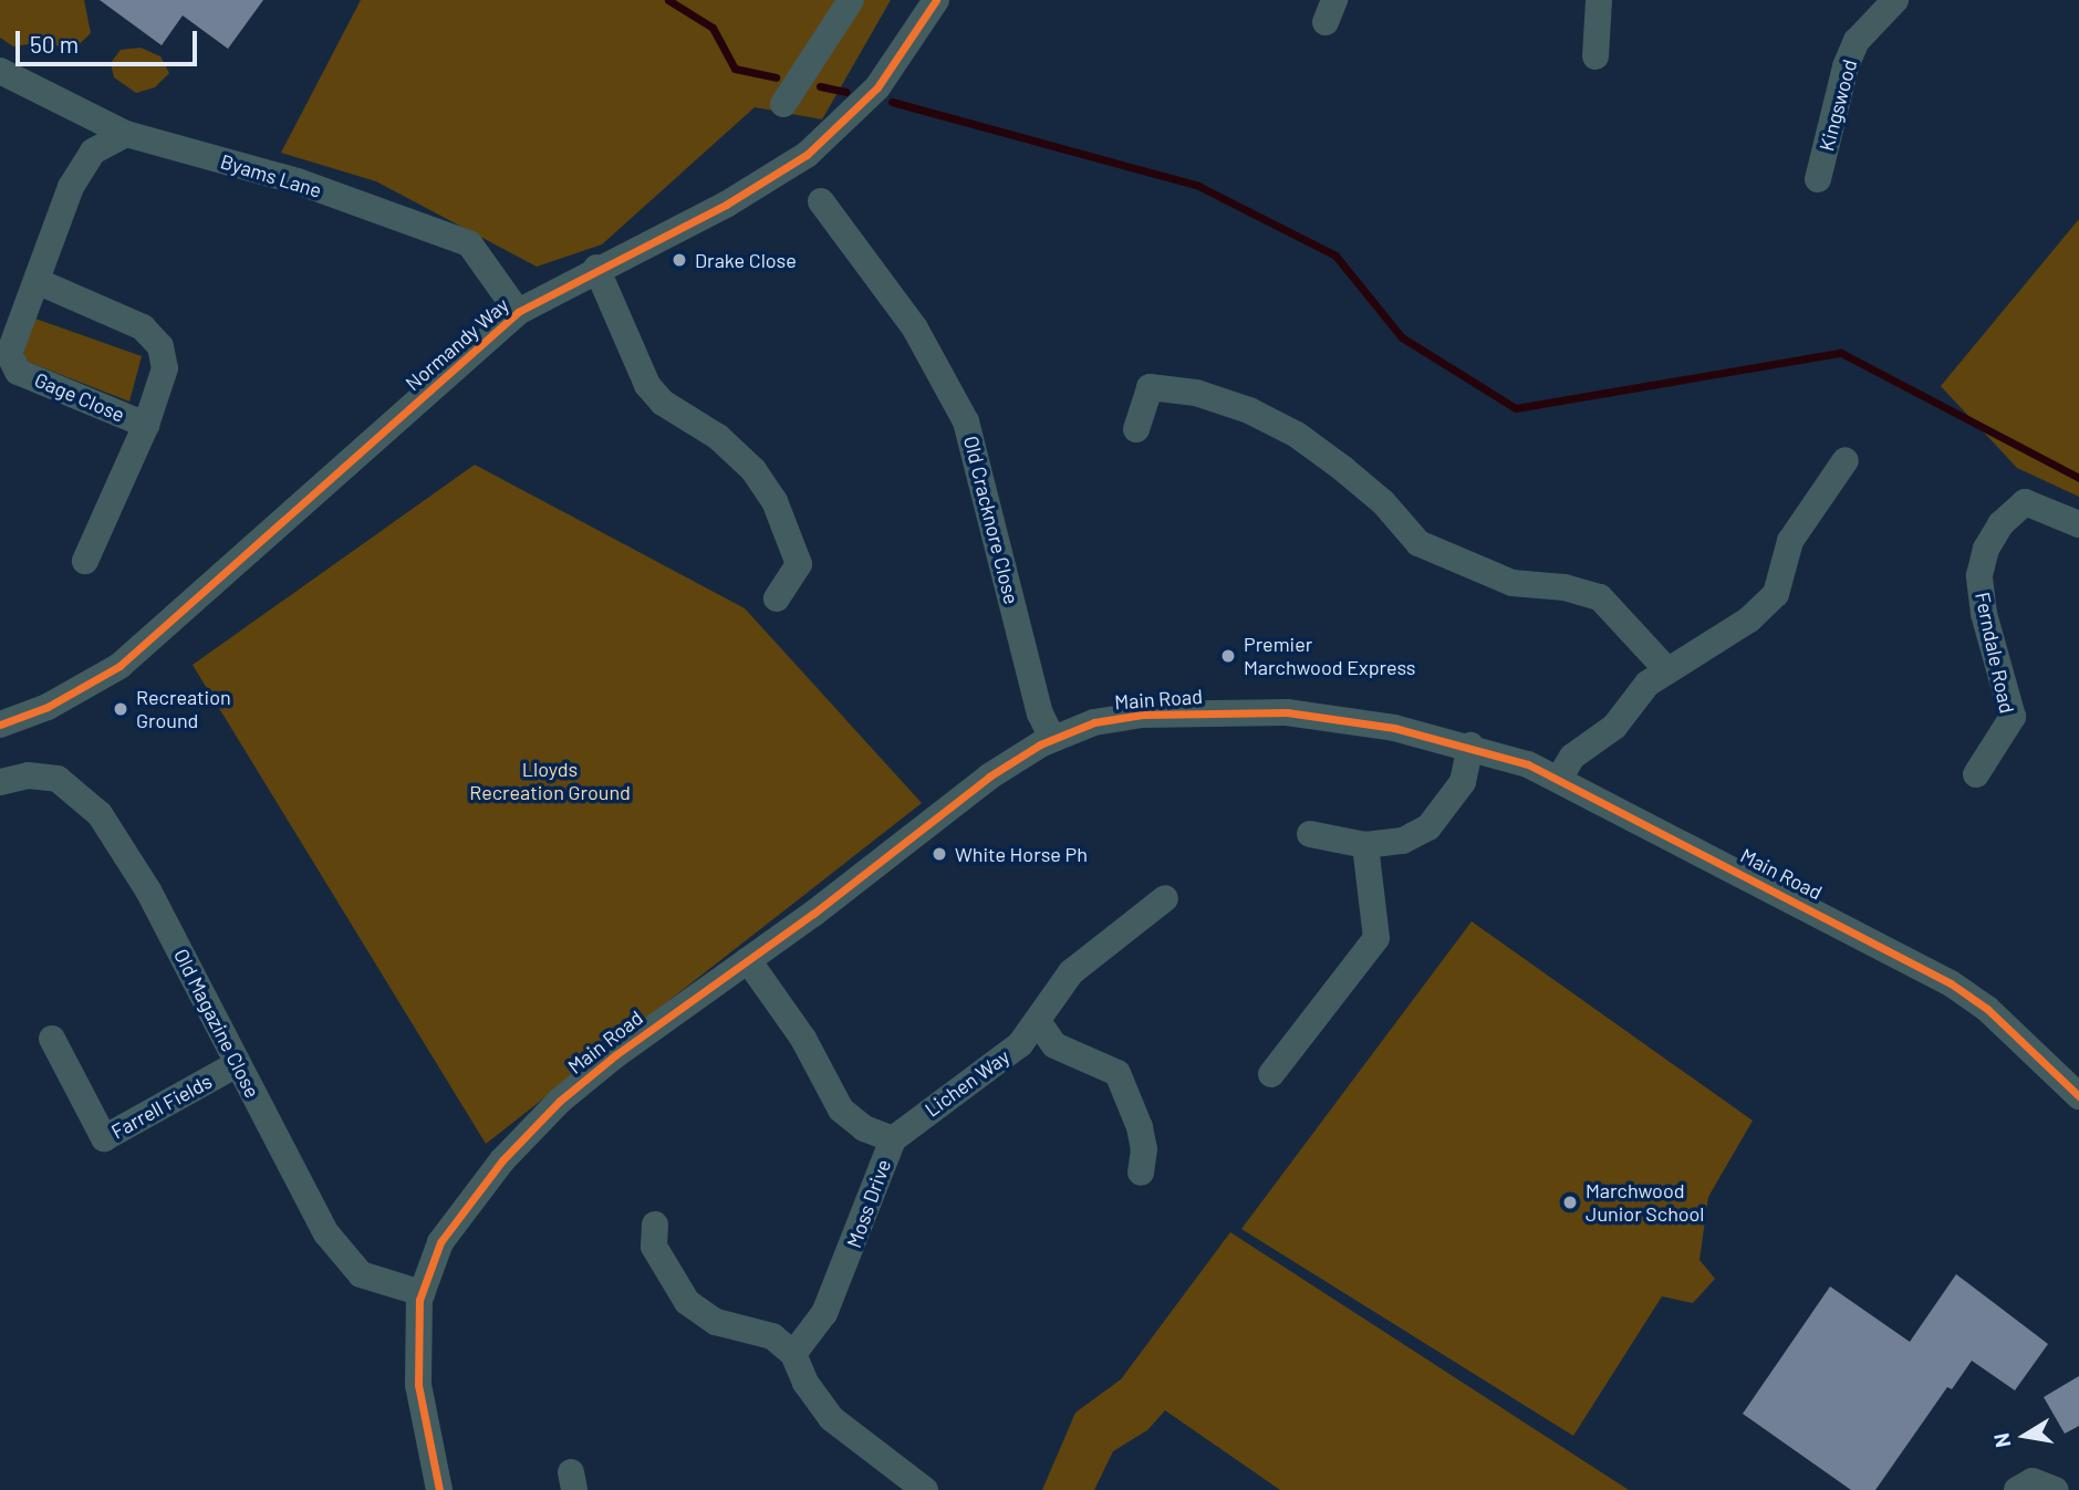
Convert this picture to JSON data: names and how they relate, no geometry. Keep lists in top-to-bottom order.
{
  "streets": {
    "street": [
      "Kingswood",
      "Byams Lane",
      "Normandy Way",
      "Gage Close",
      "Old Cracknore Close",
      "Ferndale Road",
      "Main Road",
      "Old Magazine Close",
      "Lichen Way",
      "Farrell Fields",
      "Moss Drive"
    ]
  },
  "crossings": [
    ["Byams Lane", "Normandy Way"],
    ["Byams Lane", "Gage Close"],
    ["Old Cracknore Close", "Main Road"],
    ["Main Road", "Old Magazine Close"],
    ["Main Road", "Moss Drive"],
    ["Old Magazine Close", "Farrell Fields"],
    ["Lichen Way", "Moss Drive"]
  ],
  "parks": ["Lloyds Recreation Ground"],
  "places": [
    "Drake Close",
    "Premier Marchwood Express",
    "Recreation Ground",
    "White Horse Ph",
    "Marchwood Junior School"
  ],
  "scale_bar": "50 m",
  "north": "left"
}
